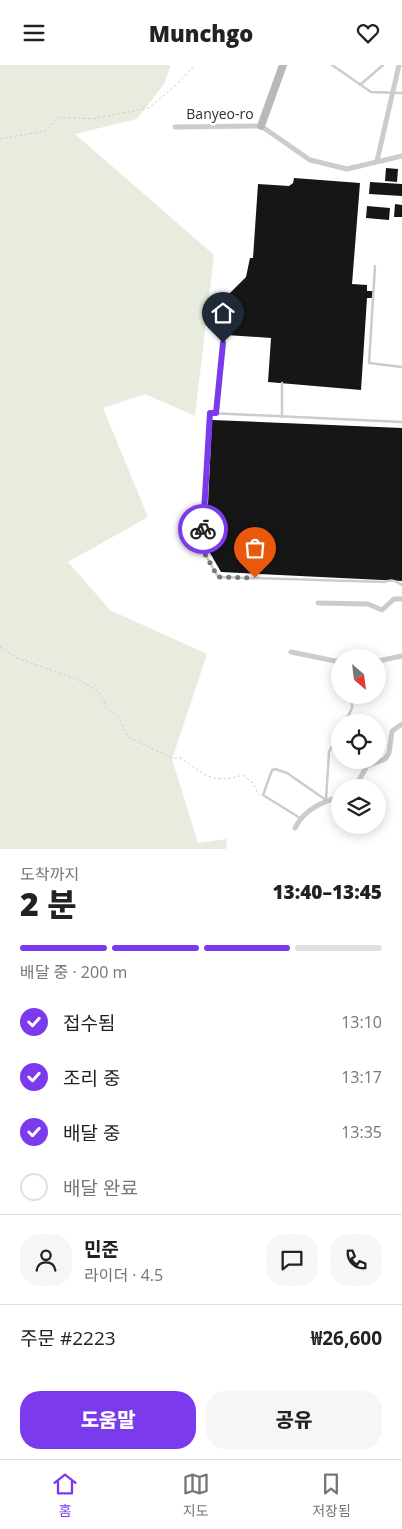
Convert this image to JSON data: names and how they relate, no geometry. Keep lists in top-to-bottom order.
{
  "streets": {
    "street": ["Banyeo-ro"]
  },
  "north": "bottom right",
  "page": {
    "header": "Munchgo",
    "heading": ["2 분", "도착까지", "13:40–13:45"],
    "panel": [
      "민준",
      "라이더 · 4.5",
      "주문 #2223",
      "₩26,600"
    ],
    "bar": "배달 중 · 200 m",
    "list": [
      ["접수됨", "13:10"],
      ["조리 중", "13:17"],
      ["배달 중", "13:35"],
      "배달 완료"
    ],
    "buttons": ["도움말", "공유"],
    "tabs": ["홈", "지도", "저장됨"]
  }
}
